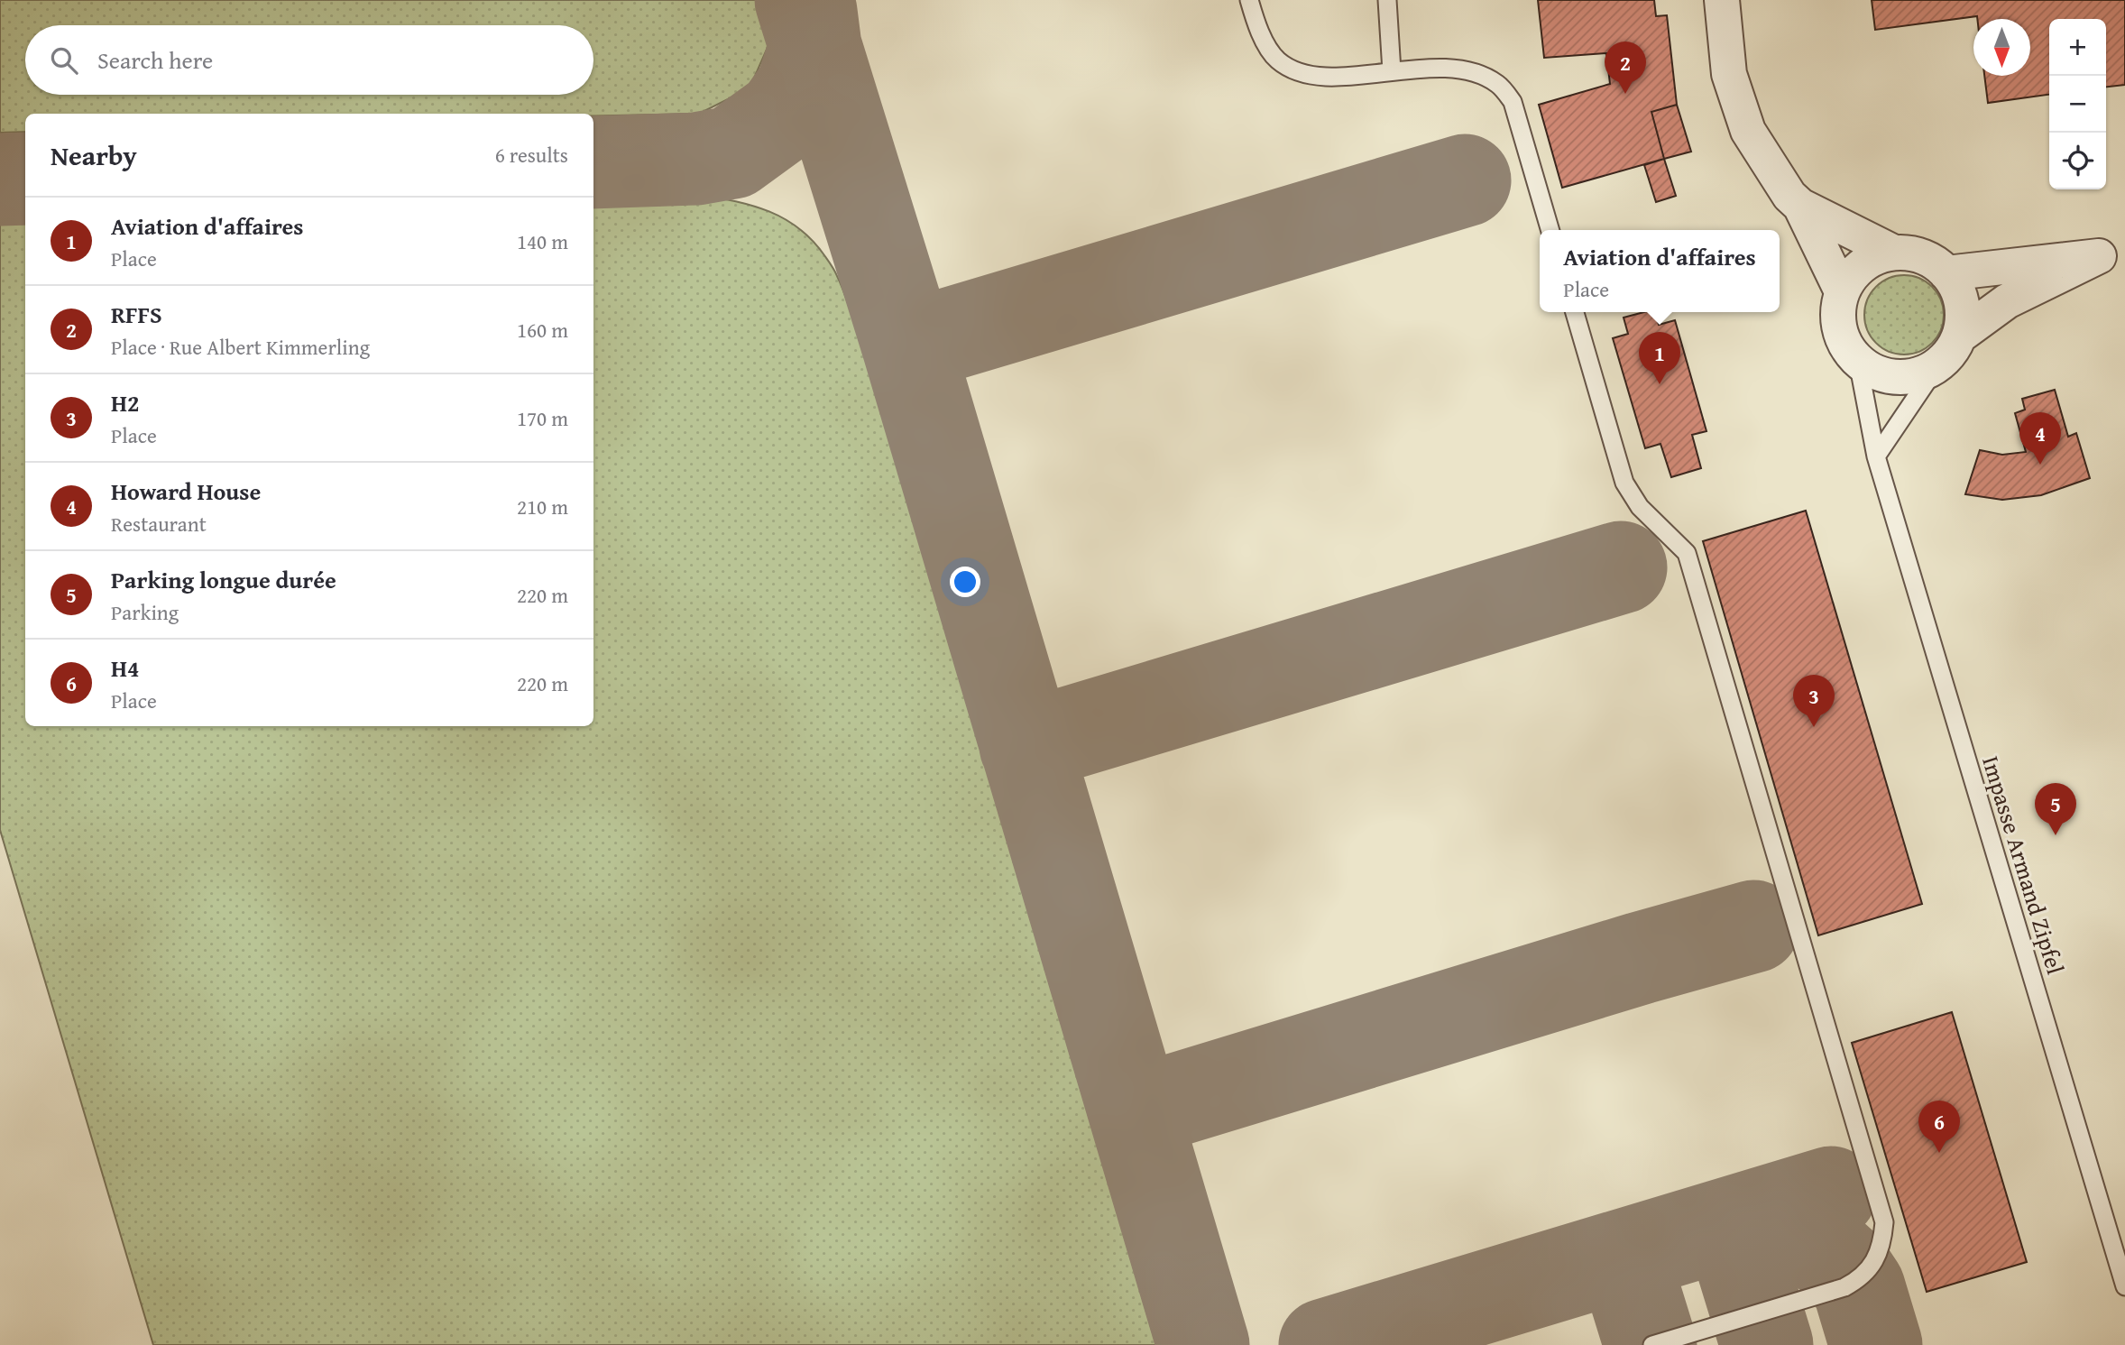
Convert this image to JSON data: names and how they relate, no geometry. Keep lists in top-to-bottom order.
{
  "streets": {
    "lane": ["Impasse Armand Zipfel"]
  },
  "north": "bottom",
  "page": {
    "map_buttons": ["+", "−"],
    "search": "Search here",
    "pins": [
      "2",
      "1",
      "4",
      "3",
      "5",
      "6"
    ],
    "heading": ["Nearby", "6 results"],
    "list": [
      {
        "mark": "1",
        "name": "Aviation d'affaires",
        "note": "Place",
        "value": "140 m"
      },
      {
        "mark": "2",
        "name": "RFFS",
        "note": "Place · Rue Albert Kimmerling",
        "value": "160 m"
      },
      {
        "mark": "3",
        "name": "H2",
        "note": "Place",
        "value": "170 m"
      },
      {
        "mark": "4",
        "name": "Howard House",
        "note": "Restaurant",
        "value": "210 m"
      },
      {
        "mark": "5",
        "name": "Parking longue durée",
        "note": "Parking",
        "value": "220 m"
      },
      {
        "mark": "6",
        "name": "H4",
        "note": "Place",
        "value": "220 m"
      }
    ],
    "popup": ["Aviation d'affaires", "Place"]
  }
}
